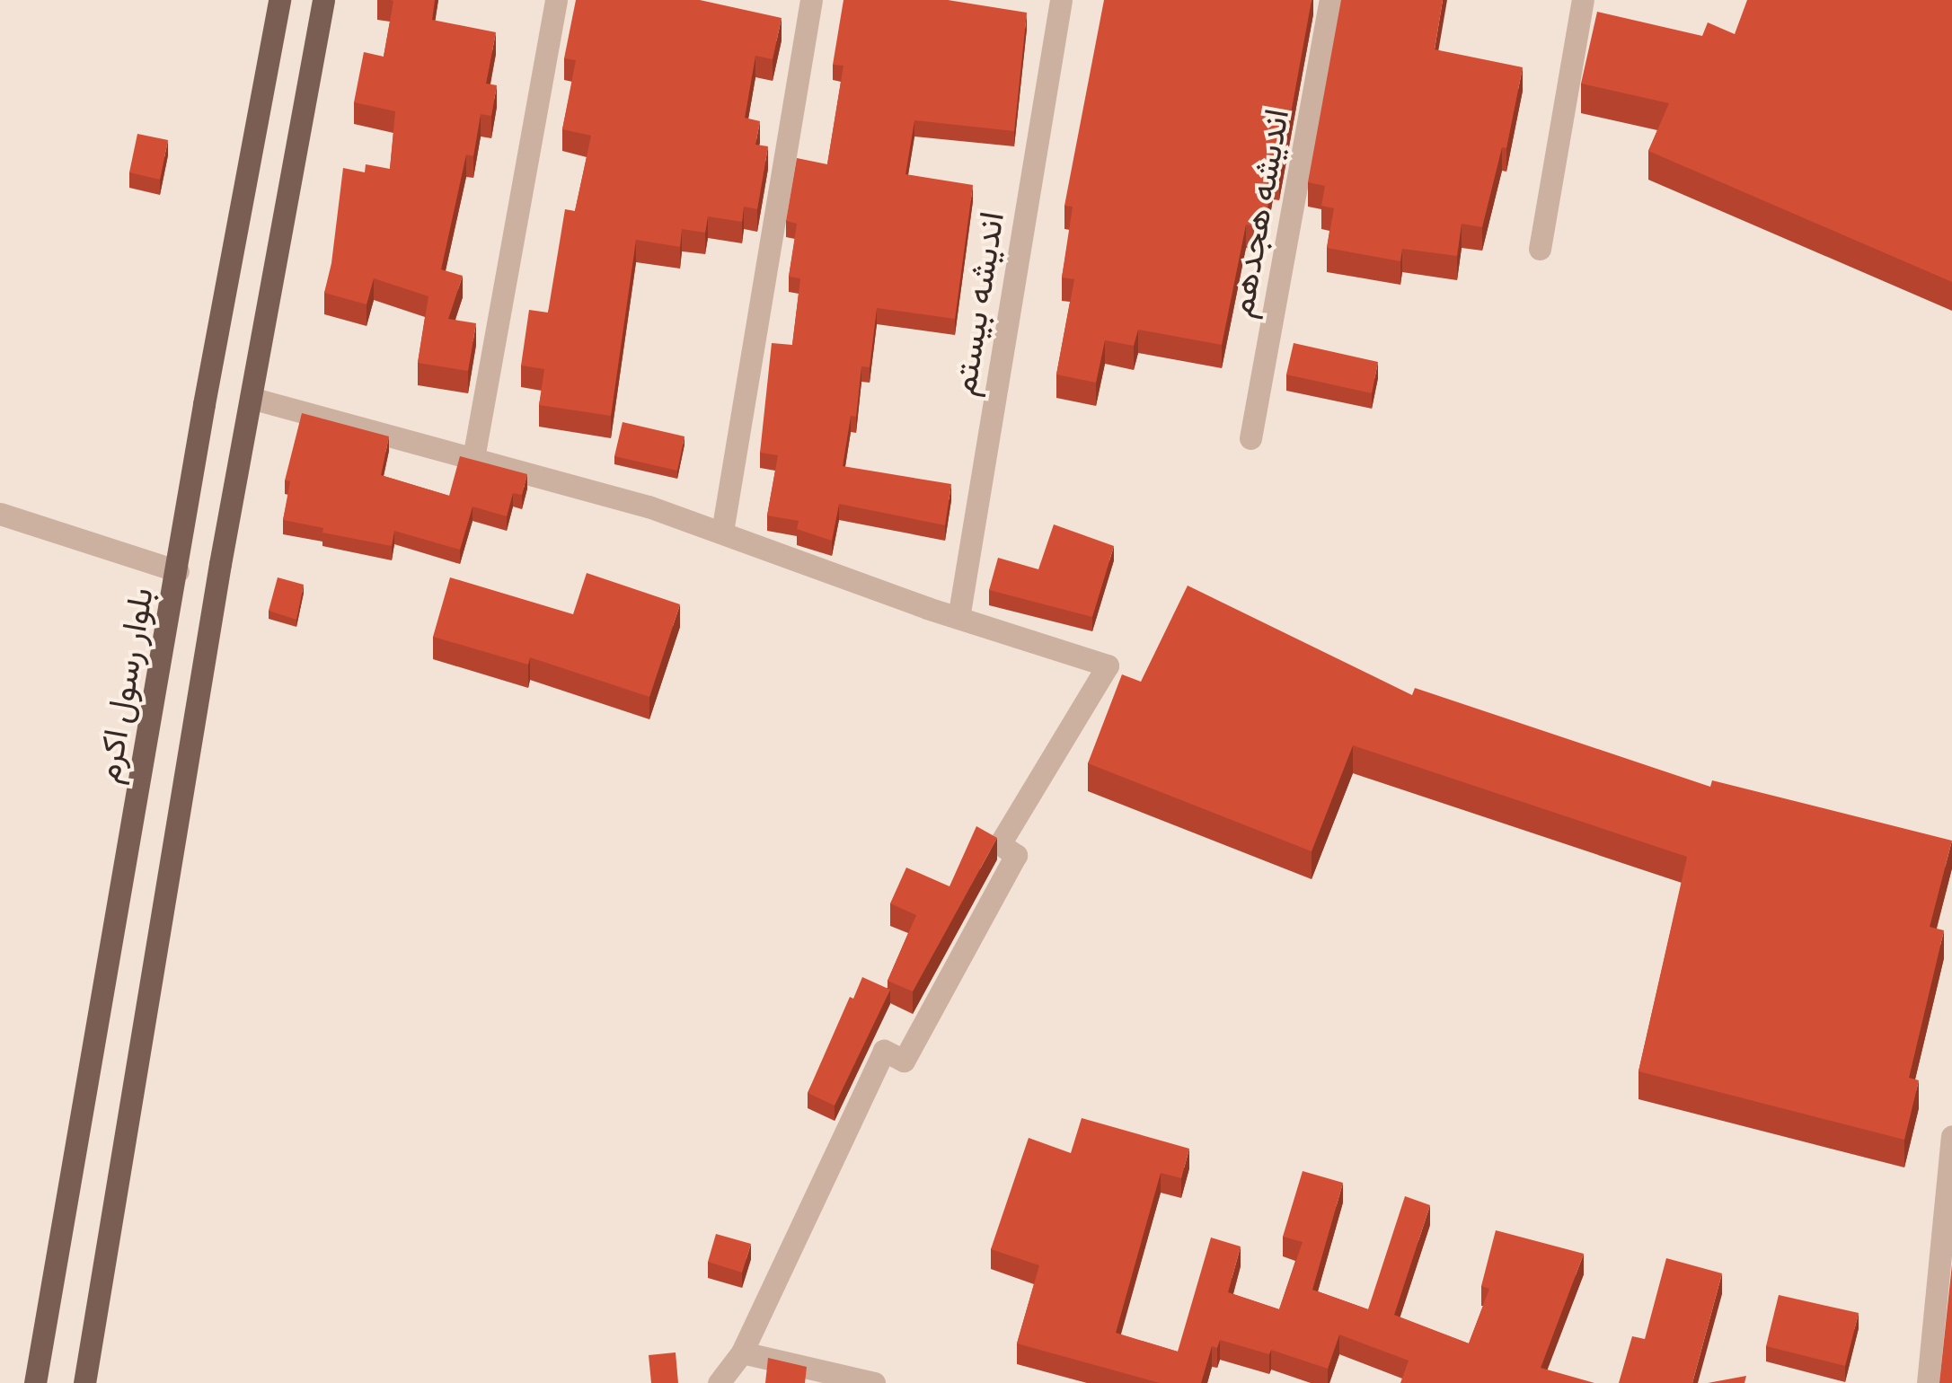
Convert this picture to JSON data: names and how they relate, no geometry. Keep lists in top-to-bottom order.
{
  "streets": {
    "main road": ["بلوار رسول اکرم"],
    "street": ["اندیشه هجدهم", "اندیشه بیستم"]
  }
}
